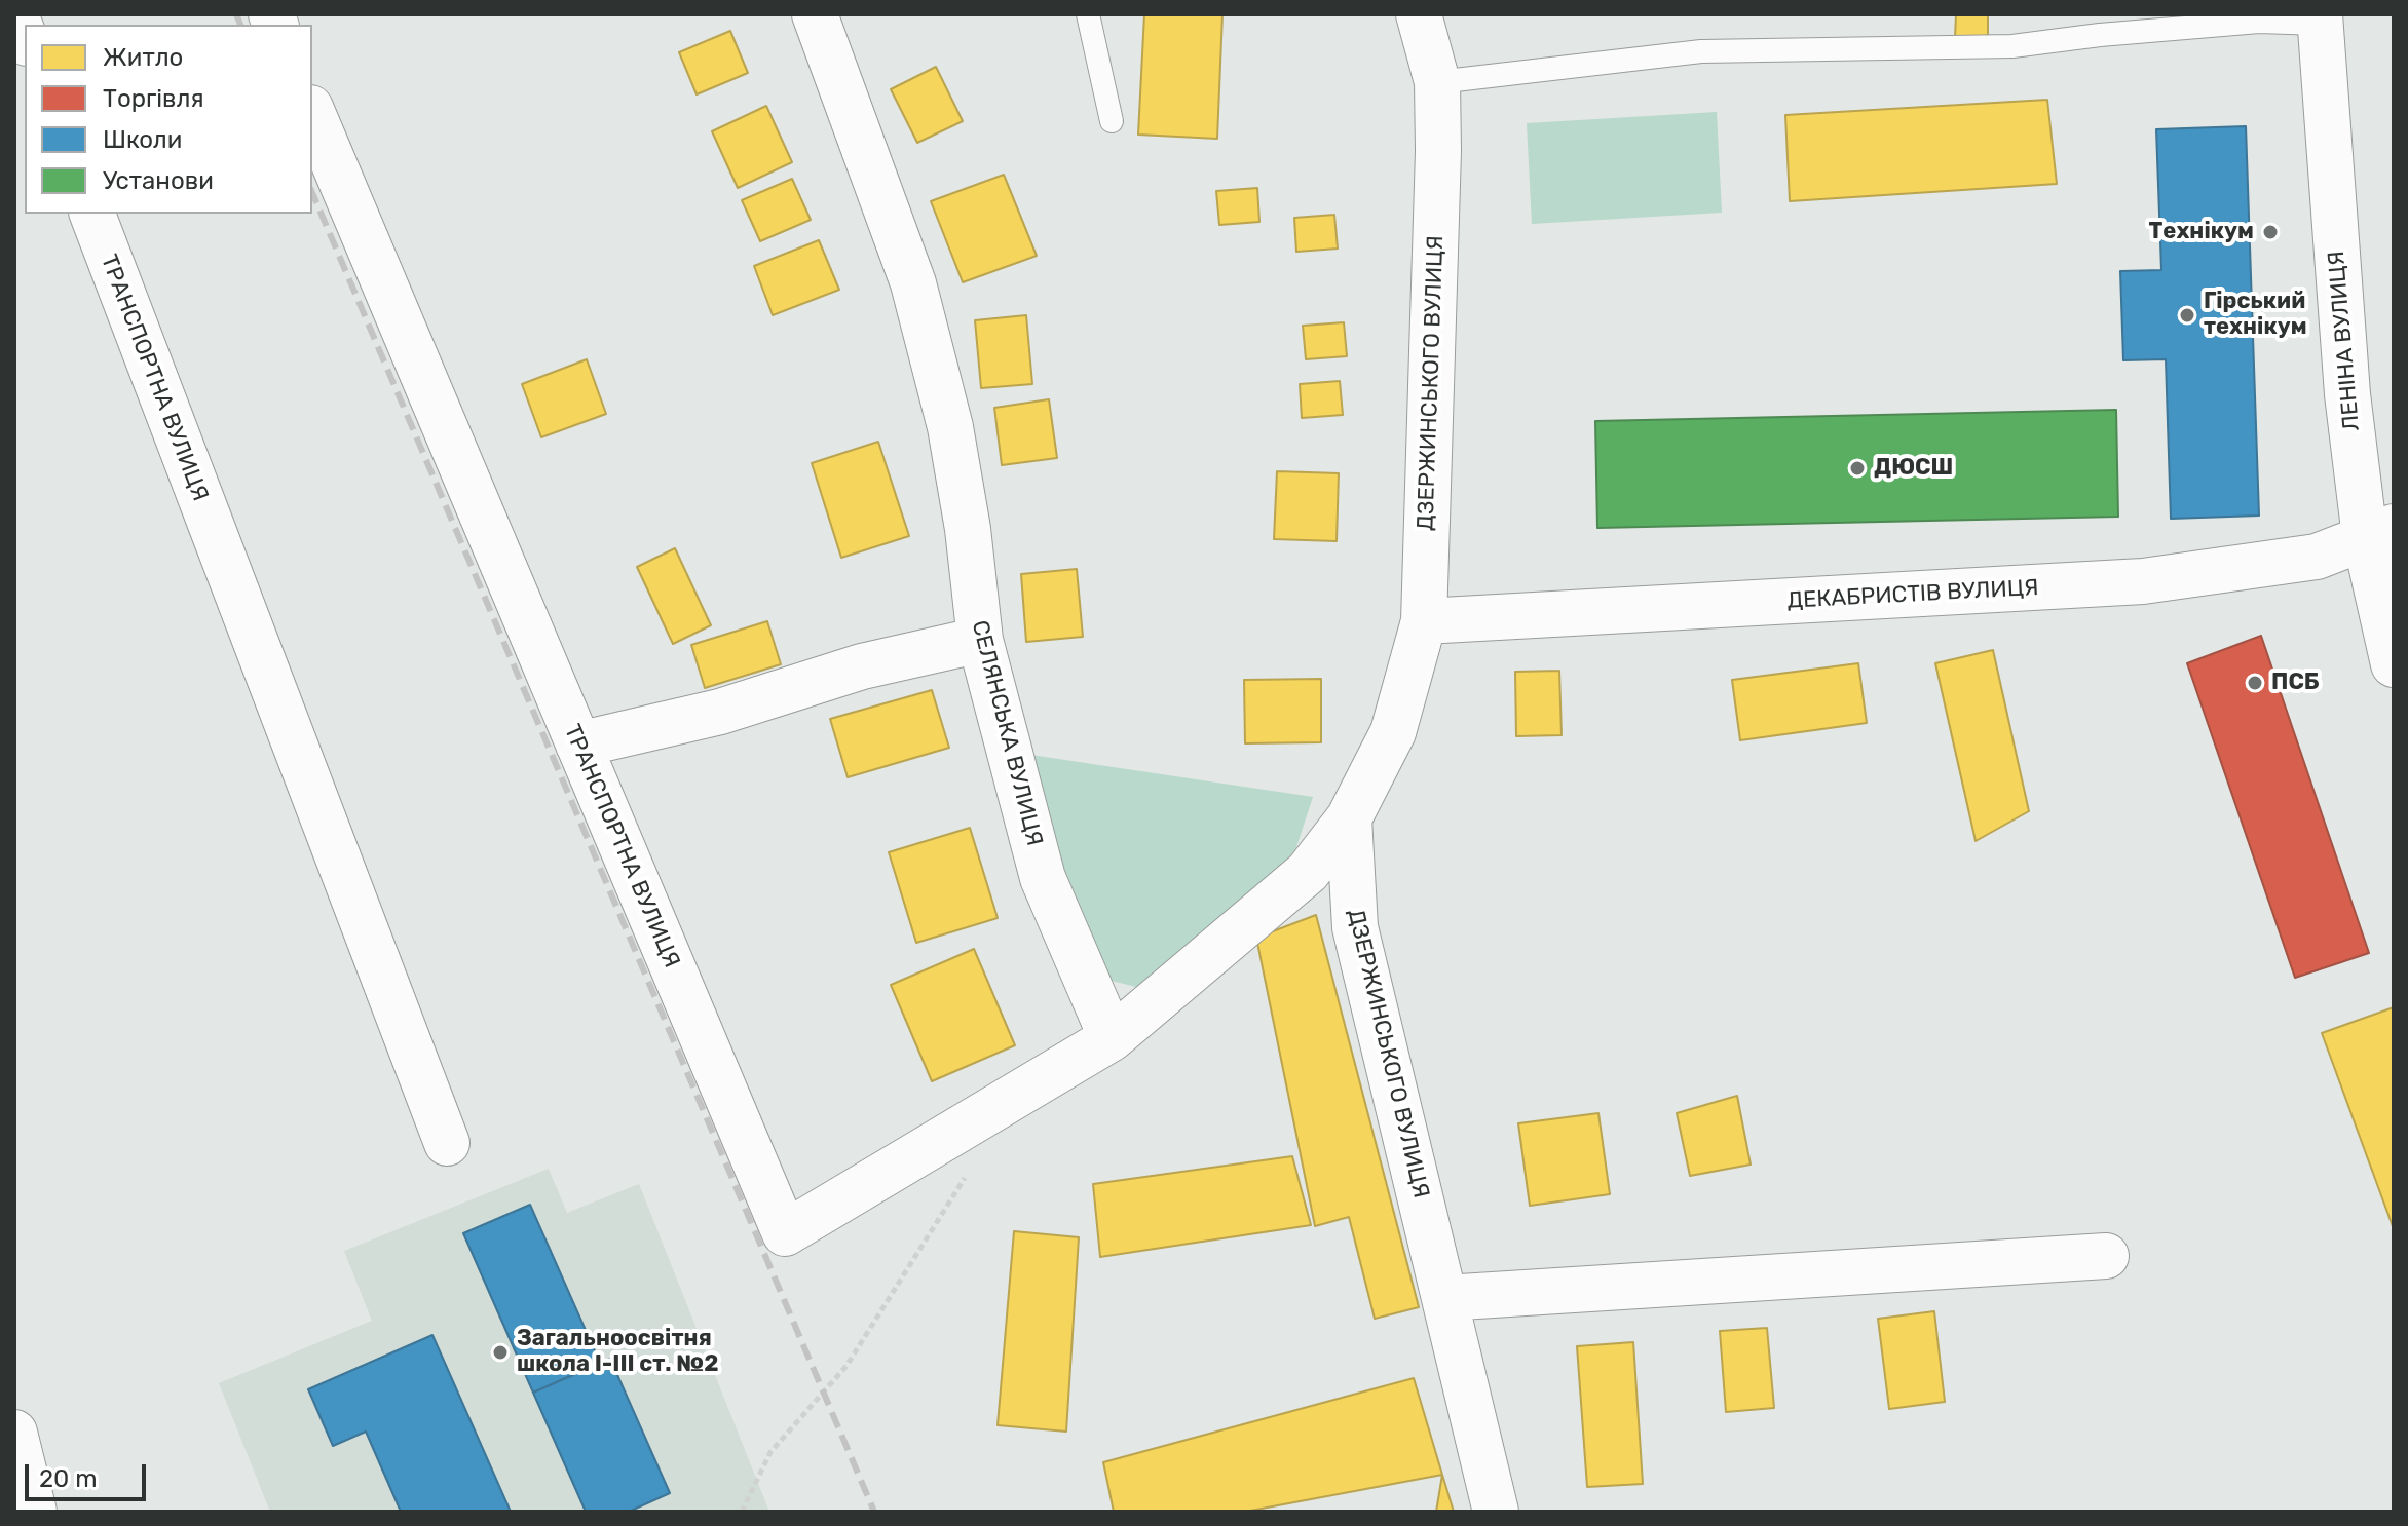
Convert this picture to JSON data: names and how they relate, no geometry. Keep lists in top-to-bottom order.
{
  "streets": {
    "street": [
      "ЛЕНІНА ВУЛИЦЯ",
      "ТРАНСПОРТНА ВУЛИЦЯ",
      "ДЗЕРЖИНСЬКОГО ВУЛИЦЯ",
      "ДЕКАБРИСТІВ ВУЛИЦЯ",
      "СЕЛЯНСЬКА ВУЛИЦЯ"
    ]
  },
  "crossings": [
    ["ЛЕНІНА ВУЛИЦЯ", "ДЕКАБРИСТІВ ВУЛИЦЯ"],
    ["ТРАНСПОРТНА ВУЛИЦЯ", "СЕЛЯНСЬКА ВУЛИЦЯ"],
    ["ДЗЕРЖИНСЬКОГО ВУЛИЦЯ", "ДЕКАБРИСТІВ ВУЛИЦЯ"]
  ],
  "places": [
    "Технікум",
    "Гірський технікум",
    "ДЮСШ",
    "ПСБ",
    "Загальноосвітня школа І-ІІІ ст. №2"
  ],
  "legend": [
    "Житло",
    "Торгівля",
    "Школи",
    "Установи"
  ],
  "scale_bar": "20 m"
}
